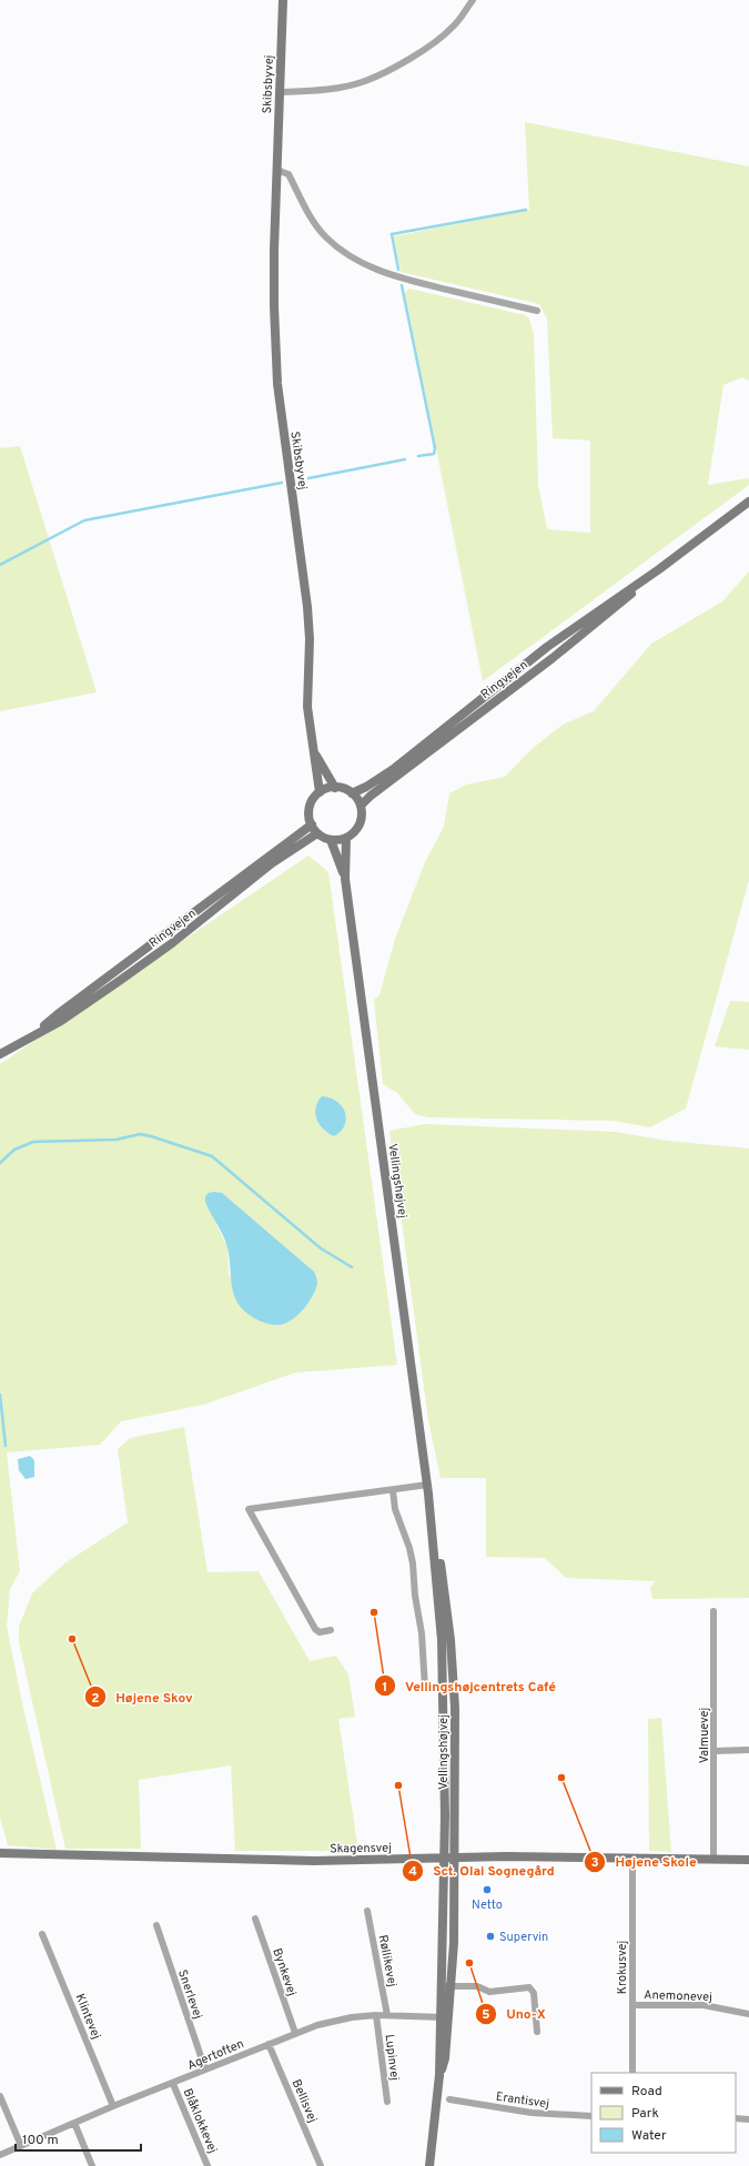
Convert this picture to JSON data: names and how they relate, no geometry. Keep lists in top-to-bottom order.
{
  "streets": {
    "street": [
      "Skibsbyvej",
      "Ringvejen",
      "Vellingshøjvej",
      "Valmuevej",
      "Skagensvej",
      "Røllikevej",
      "Krokusvej",
      "Bynkevej",
      "Snerlevej",
      "Anemonevej",
      "Klintevej",
      "Agertoften",
      "Lupinvej",
      "Erantisvej",
      "Bellisvej",
      "Blåklokkevej"
    ]
  },
  "crossings": [
    ["Skibsbyvej", "Ringvejen"],
    ["Skibsbyvej", "Vellingshøjvej"],
    ["Ringvejen", "Vellingshøjvej"],
    ["Vellingshøjvej", "Skagensvej"],
    ["Vellingshøjvej", "Agertoften"],
    ["Valmuevej", "Skagensvej"],
    ["Skagensvej", "Krokusvej"],
    ["Røllikevej", "Agertoften"],
    ["Krokusvej", "Anemonevej"],
    ["Bynkevej", "Agertoften"],
    ["Snerlevej", "Agertoften"],
    ["Klintevej", "Agertoften"],
    ["Agertoften", "Lupinvej"],
    ["Agertoften", "Bellisvej"],
    ["Agertoften", "Blåklokkevej"]
  ],
  "places": [
    "Vellingshøjcentrets Café",
    "Højene Skov",
    "Højene Skole",
    "Sct. Olai Sognegård",
    "Netto",
    "Supervin",
    "Uno-X"
  ],
  "legend": ["Road", "Park", "Water"],
  "scale_bar": "100 m"
}
